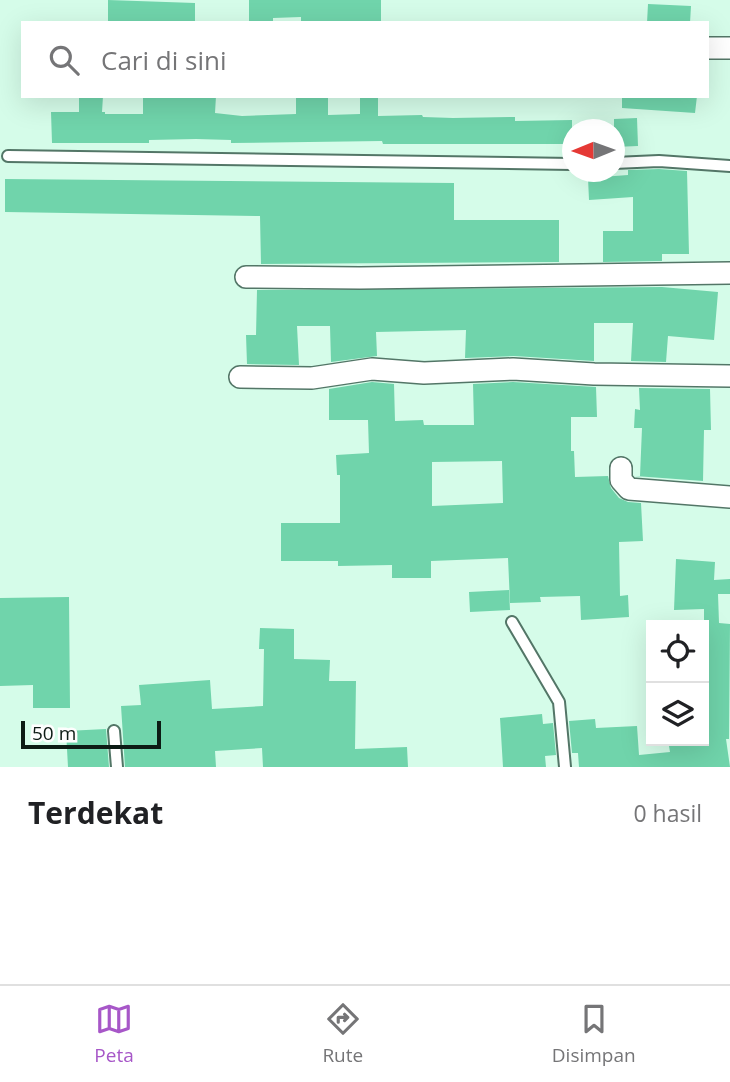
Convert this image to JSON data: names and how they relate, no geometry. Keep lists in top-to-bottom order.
{
  "scale_bar": "50 m",
  "north": "left",
  "page": {
    "search": "Cari di sini",
    "scale": "50 m",
    "heading": ["Terdekat", "0 hasil"],
    "nav": ["Peta", "Rute", "Disimpan"]
  }
}
